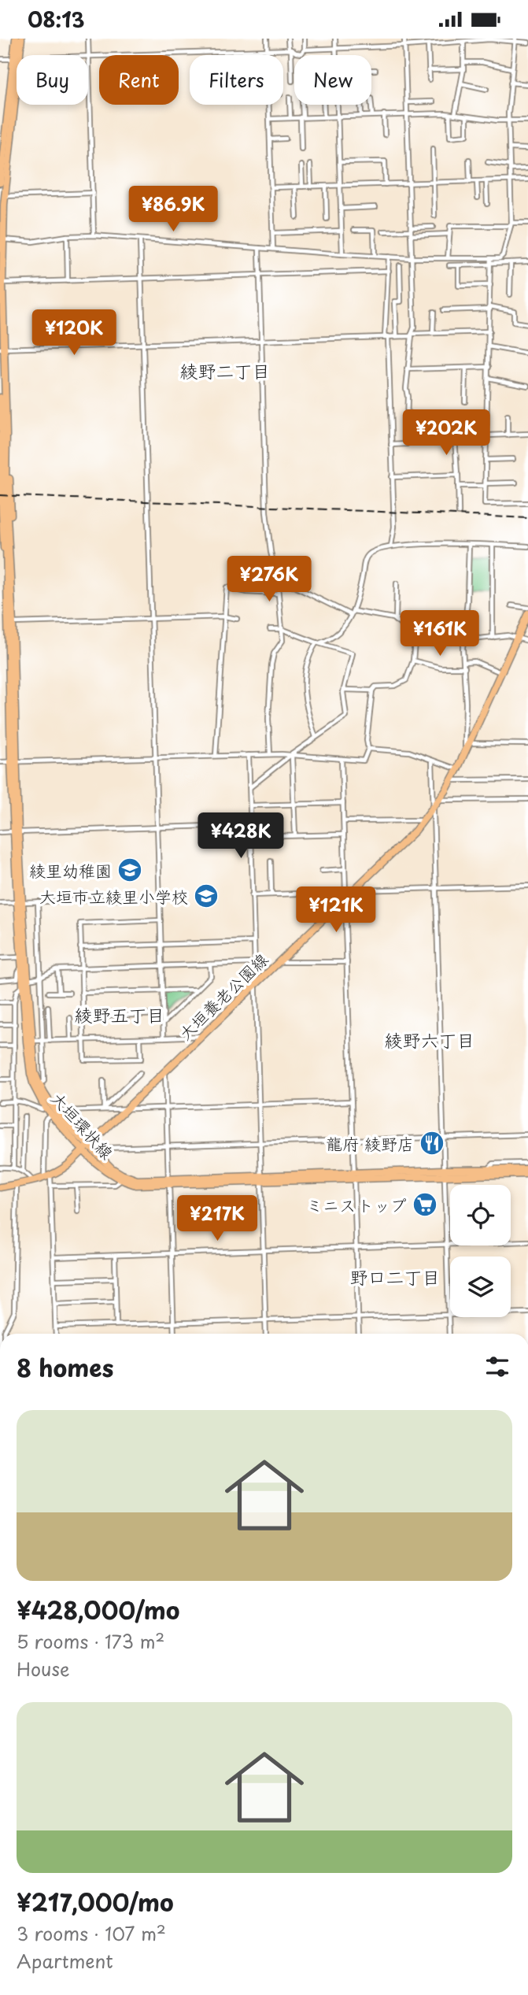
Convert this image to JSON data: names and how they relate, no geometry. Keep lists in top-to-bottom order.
{
  "streets": {
    "main road": ["大垣養老公園線", "大垣環状線"]
  },
  "crossings": [
    ["大垣養老公園線", "大垣環状線"]
  ],
  "districts": [
    "綾野二丁目",
    "綾野五丁目",
    "綾野六丁目",
    "野口二丁目"
  ],
  "places": {
    "school or university": ["綾里幼稚園", "大垣市立綾里小学校"],
    "restaurant": ["龍府 綾野店"],
    "supermarket": ["ミニストップ"]
  },
  "page": {
    "status": "08:13",
    "chip": [
      "Buy",
      "Rent",
      "Filters",
      "New"
    ],
    "price": [
      "¥86.9K",
      "¥120K",
      "¥202K",
      "¥276K",
      "¥161K",
      "¥428K",
      "¥121K",
      "¥217K"
    ],
    "heading": "8 homes",
    "list": [
      {
        "name": "¥428,000/mo",
        "note": "5 rooms · 173 m² · House"
      },
      {
        "name": "¥217,000/mo",
        "note": "3 rooms · 107 m² · Apartment"
      }
    ]
  }
}
